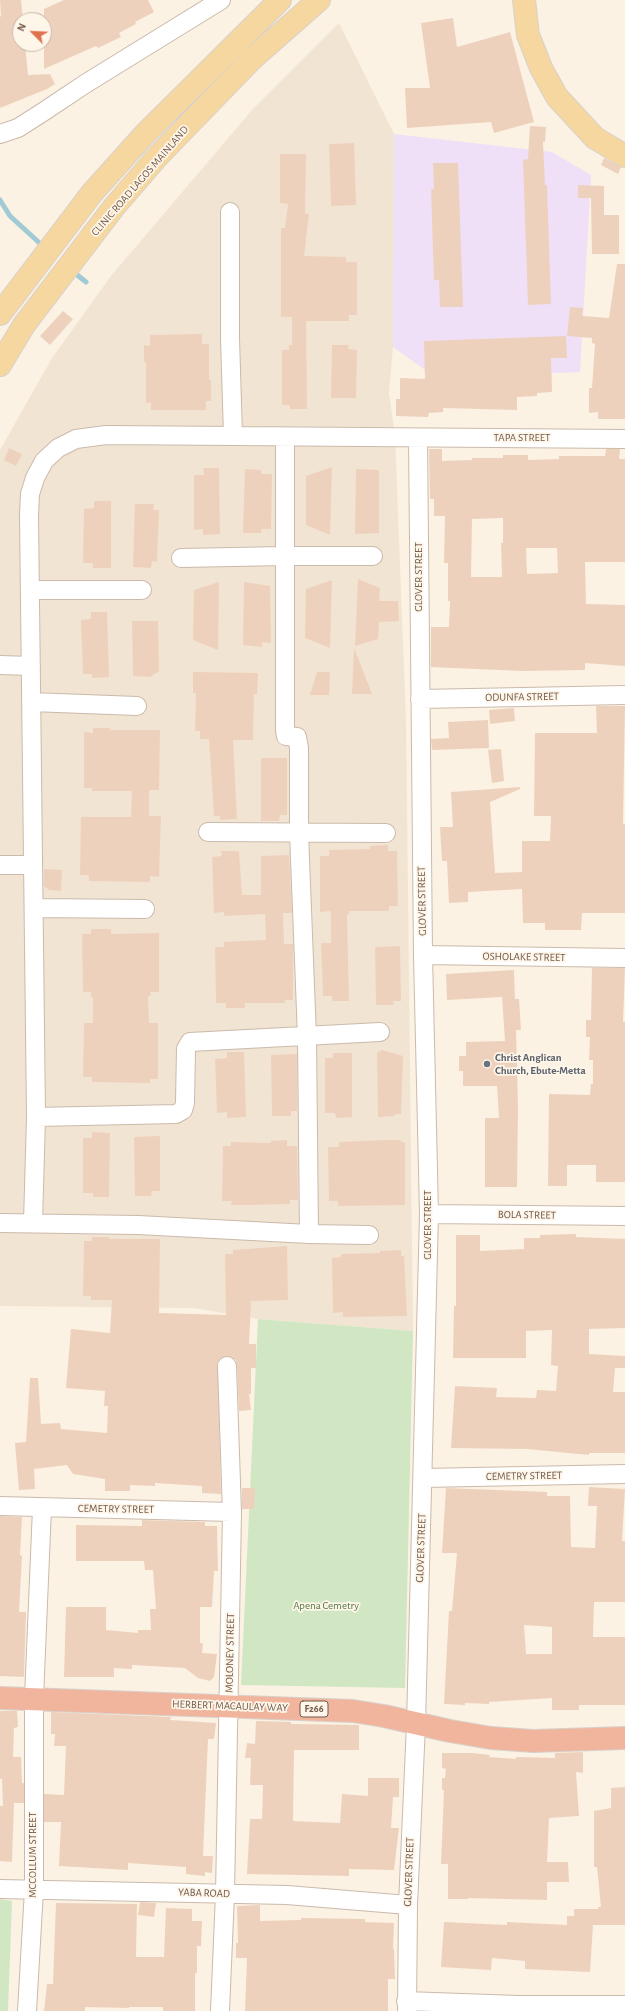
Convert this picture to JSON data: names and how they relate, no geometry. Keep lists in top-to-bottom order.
{
  "streets": {
    "highway": ["HERBERT MACAULAY WAY", "F266"],
    "main road": ["CLINIC ROAD LAGOS MAINLAND"],
    "street": [
      "TAPA STREET",
      "GLOVER STREET",
      "ODUNFA STREET",
      "OSHOLAKE STREET",
      "BOLA STREET",
      "CEMETRY STREET",
      "MOLONEY STREET",
      "MCCOLLUM STREET",
      "YABA ROAD"
    ]
  },
  "crossings": [
    ["TAPA STREET", "GLOVER STREET"],
    ["GLOVER STREET", "ODUNFA STREET"],
    ["GLOVER STREET", "OSHOLAKE STREET"],
    ["GLOVER STREET", "BOLA STREET"],
    ["GLOVER STREET", "CEMETRY STREET"],
    ["GLOVER STREET", "HERBERT MACAULAY WAY"],
    ["GLOVER STREET", "YABA ROAD"],
    ["CEMETRY STREET", "MOLONEY STREET"],
    ["CEMETRY STREET", "MCCOLLUM STREET"],
    ["MOLONEY STREET", "HERBERT MACAULAY WAY"],
    ["MOLONEY STREET", "YABA ROAD"],
    ["HERBERT MACAULAY WAY", "MCCOLLUM STREET"],
    ["MCCOLLUM STREET", "YABA ROAD"]
  ],
  "parks": ["Apena Cemetry"],
  "places": ["Christ Anglican Church, Ebute-Metta"],
  "north": "top left"
}
